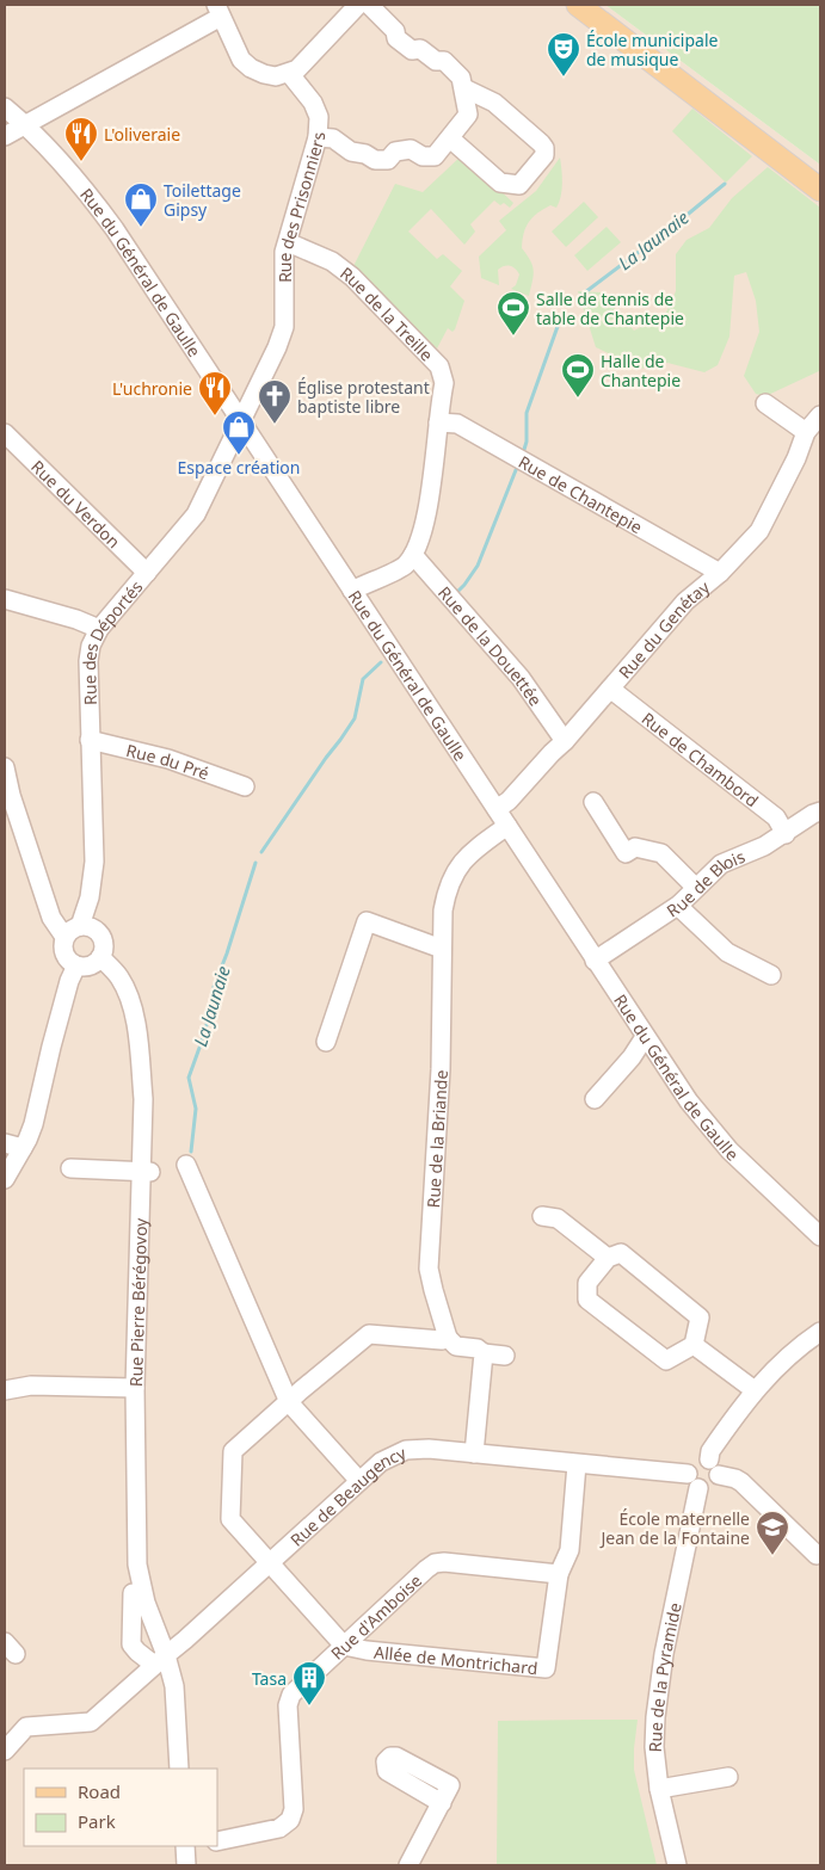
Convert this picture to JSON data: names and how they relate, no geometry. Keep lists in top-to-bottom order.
{
  "streets": {
    "street": [
      "Rue des Prisonniers",
      "Rue du Général de Gaulle",
      "Rue de la Treille",
      "Rue de Chantepie",
      "Rue du Verdon",
      "Rue du Genétay",
      "Rue des Déportés",
      "Rue de la Douettée",
      "Rue de Chambord",
      "Rue du Pré",
      "Rue de Blois",
      "Rue de la Briande",
      "Rue Pierre Bérégovoy",
      "Rue de Beaugency",
      "Rue d'Amboise",
      "Allée de Montrichard",
      "Rue de la Pyramide"
    ]
  },
  "crossings": [
    ["Rue des Prisonniers", "Rue du Général de Gaulle"],
    ["Rue des Prisonniers", "Rue de la Treille"],
    ["Rue des Prisonniers", "Rue des Déportés"],
    ["Rue du Général de Gaulle", "Rue du Genétay"],
    ["Rue du Général de Gaulle", "Rue des Déportés"],
    ["Rue du Général de Gaulle", "Rue de Blois"],
    ["Rue du Général de Gaulle", "Rue de la Briande"],
    ["Rue de la Treille", "Rue de Chantepie"],
    ["Rue de la Treille", "Rue de la Douettée"],
    ["Rue de Chantepie", "Rue du Genétay"],
    ["Rue du Verdon", "Rue des Déportés"],
    ["Rue du Genétay", "Rue de la Douettée"],
    ["Rue du Genétay", "Rue de Chambord"],
    ["Rue des Déportés", "Rue du Pré"],
    ["Rue des Déportés", "Rue Pierre Bérégovoy"],
    ["Rue de Chambord", "Rue de Blois"],
    ["Rue Pierre Bérégovoy", "Rue de Beaugency"],
    ["Rue de Beaugency", "Rue de la Pyramide"],
    ["Rue d'Amboise", "Allée de Montrichard"]
  ],
  "water": ["La Jaunaie"],
  "places": {
    "theatre": ["École municipale de musique"],
    "restaurant": ["L'oliveraie", "L'uchronie"],
    "shop": ["Toilettage Gipsy", "Espace création"],
    "sports": ["Salle de tennis de table de Chantepie", "Halle de Chantepie"],
    "church": ["Église protestant baptiste libre"],
    "school or university": ["École maternelle Jean de la Fontaine"],
    "building": ["Tasa"]
  },
  "legend": ["Road", "Park"]
}
